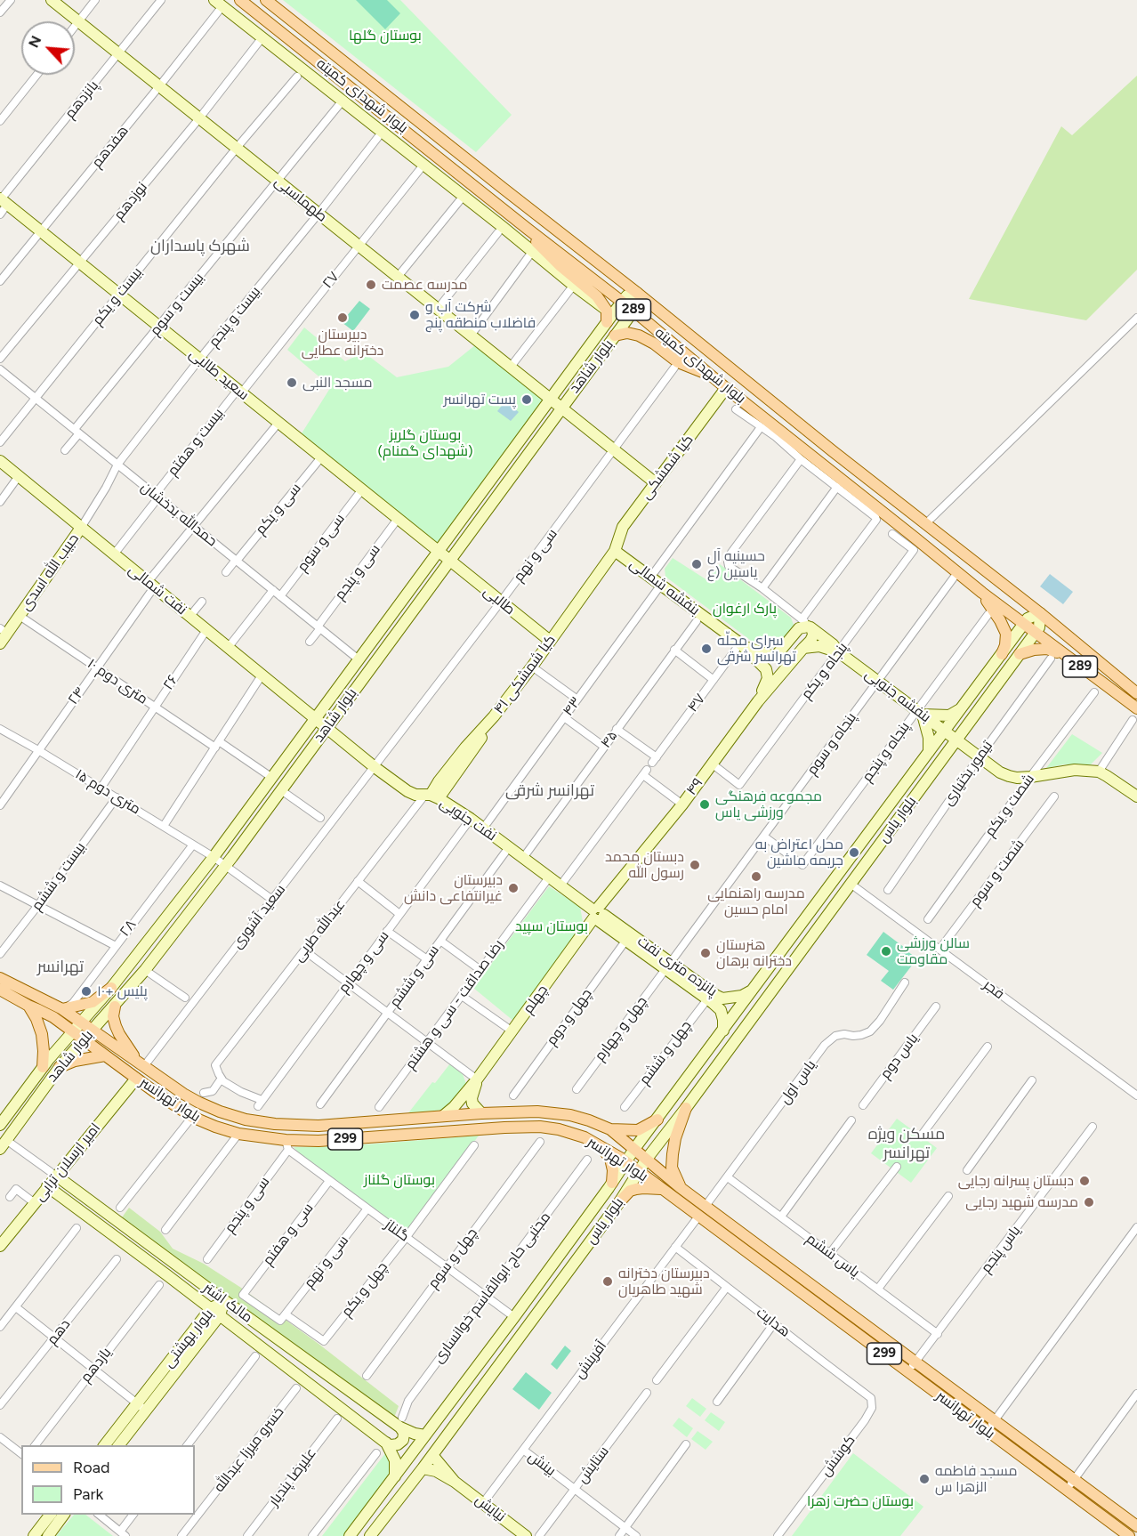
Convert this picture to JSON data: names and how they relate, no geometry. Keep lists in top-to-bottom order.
{
  "streets": {
    "main road": [
      "بلوار شهدای کمیته",
      "289",
      "بلوار تهرانسر",
      "299"
    ],
    "street": [
      "پانزدهم",
      "هفدهم",
      "طهماسبی",
      "نوزدهم",
      "۲۷",
      "بیست و یکم",
      "بیست و سوم",
      "بیست و پنجم",
      "بلوار شاهد",
      "سعید طالبی",
      "بیست و هفتم",
      "کیا شمشکی",
      "سی و یکم",
      "حمدالله بدخشان",
      "سی و سوم",
      "سی و نهم",
      "حبیب الله اسدی",
      "سی و پنجم",
      "بنفشه شمالی",
      "نفت شمالی",
      "طالبی",
      "پنجاه و یکم",
      "۴۱ کیا شمشکی",
      "۱۰ متری دوم",
      "۲۶",
      "۲۴",
      "بنفشه جنوبی",
      "۴۷",
      "۴۳",
      "۴۵",
      "پنجاه و سوم",
      "پنجاه و پنجم",
      "تیمور بختیاری",
      "۴۹",
      "۱۵ متری دوم",
      "شصت و یکم",
      "نفت جنوبی",
      "بلوار یاس",
      "شصت و سوم",
      "بیست و ششم",
      "سعید آشوری",
      "۲۸",
      "عبدالله طربی",
      "سی و چهارم",
      "پانزده متری نفت",
      "سی و ششم",
      "فجر",
      "چهلم",
      "رضا صداقت - سی و هشتم",
      "چهل و دوم",
      "چهل و چهارم",
      "چهل و ششم",
      "یاس دوم",
      "یاس اول",
      "امیر ارسلان ترابی",
      "گلناز",
      "سی و هفتم",
      "یاس پنجم",
      "یاس ششم",
      "چهل و سوم",
      "مجتبی حاج ابوالقاسم خوانساری",
      "چهل و یکم",
      "مالک اشتر",
      "هدایت",
      "دهم",
      "بلوار بهشتی",
      "آفرینش",
      "یازدهم",
      "خسرو میرزا عبدالله",
      "کوشش",
      "بینش",
      "ستایش",
      "علیرضا پندیار",
      "نیایش"
    ]
  },
  "crossings": [
    ["بلوار شهدای کمیته", "بلوار شاهد"],
    ["بلوار شهدای کمیته", "کیا شمشکی"],
    ["بلوار شهدای کمیته", "بلوار یاس"],
    ["پانزدهم", "طهماسبی"],
    ["پانزدهم", "سعید طالبی"],
    ["هفدهم", "طهماسبی"],
    ["هفدهم", "سعید طالبی"],
    ["طهماسبی", "نوزدهم"],
    ["طهماسبی", "۲۷"],
    ["طهماسبی", "بیست و یکم"],
    ["طهماسبی", "بیست و سوم"],
    ["طهماسبی", "بیست و پنجم"],
    ["طهماسبی", "بلوار شاهد"],
    ["نوزدهم", "سعید طالبی"],
    ["۲۷", "سعید طالبی"],
    ["۲۷", "بیست و هفتم"],
    ["بیست و یکم", "سعید طالبی"],
    ["بیست و یکم", "حمدالله بدخشان"],
    ["بیست و سوم", "سعید طالبی"],
    ["بیست و سوم", "حمدالله بدخشان"],
    ["بیست و پنجم", "سعید طالبی"],
    ["بیست و پنجم", "حمدالله بدخشان"],
    ["بیست و پنجم", "حبیب الله اسدی"],
    ["بیست و پنجم", "نفت شمالی"],
    ["بلوار شاهد", "سعید طالبی"],
    ["بلوار شاهد", "حمدالله بدخشان"],
    ["بلوار شاهد", "نفت شمالی"],
    ["بلوار شاهد", "طالبی"],
    ["بلوار شاهد", "۱۰ متری دوم"],
    ["بلوار شاهد", "۱۵ متری دوم"],
    ["بلوار شاهد", "نفت جنوبی"],
    ["بلوار شاهد", "بلوار تهرانسر"],
    ["سعید طالبی", "بیست و هفتم"],
    ["سعید طالبی", "سی و یکم"],
    ["سعید طالبی", "سی و سوم"],
    ["سعید طالبی", "سی و پنجم"],
    ["سعید طالبی", "طالبی"],
    ["سعید طالبی", "۲۴"],
    ["بیست و هفتم", "حمدالله بدخشان"],
    ["بیست و هفتم", "نفت شمالی"],
    ["کیا شمشکی", "بنفشه شمالی"],
    ["کیا شمشکی", "۴۱ کیا شمشکی"],
    ["سی و یکم", "حمدالله بدخشان"],
    ["حمدالله بدخشان", "سی و سوم"],
    ["حمدالله بدخشان", "سی و پنجم"],
    ["حمدالله بدخشان", "۲۴"],
    ["سی و نهم", "طالبی"],
    ["سی و نهم", "نفت جنوبی"],
    ["سی و نهم", "سعید آشوری"],
    ["سی و نهم", "گلناز"],
    ["سی و نهم", "سی و هفتم"],
    ["سی و نهم", "چهل و یکم"],
    ["حبیب الله اسدی", "نفت شمالی"],
    ["حبیب الله اسدی", "۱۰ متری دوم"],
    ["سی و پنجم", "بلوار تهرانسر"],
    ["سی و پنجم", "گلناز"],
    ["بنفشه شمالی", "۴۱ کیا شمشکی"],
    ["بنفشه شمالی", "۴۷"],
    ["بنفشه شمالی", "۴۳"],
    ["نفت شمالی", "۲۶"],
    ["نفت شمالی", "۲۴"],
    ["نفت شمالی", "نفت جنوبی"],
    ["طالبی", "۴۱ کیا شمشکی"],
    ["پنجاه و یکم", "بنفشه جنوبی"],
    ["پنجاه و یکم", "۴۹"],
    ["۴۱ کیا شمشکی", "نفت جنوبی"],
    ["۴۱ کیا شمشکی", "عبدالله طربی"],
    ["۱۰ متری دوم", "۲۶"],
    ["۱۰ متری دوم", "۲۴"],
    ["۲۶", "۱۵ متری دوم"],
    ["۲۴", "۱۵ متری دوم"],
    ["بنفشه جنوبی", "پنجاه و سوم"],
    ["بنفشه جنوبی", "پنجاه و پنجم"],
    ["بنفشه جنوبی", "تیمور بختیاری"],
    ["بنفشه جنوبی", "شصت و یکم"],
    ["بنفشه جنوبی", "بلوار یاس"],
    ["۴۷", "۴۵"],
    ["۴۳", "نفت جنوبی"],
    ["۴۵", "نفت جنوبی"],
    ["پنجاه و سوم", "پنجاه و پنجم"],
    ["پنجاه و سوم", "پانزده متری نفت"],
    ["پنجاه و سوم", "چهل و چهارم"],
    ["۴۹", "نفت جنوبی"],
    ["۴۹", "پانزده متری نفت"],
    ["۴۹", "چهلم"],
    ["۱۵ متری دوم", "بیست و ششم"],
    ["۱۵ متری دوم", "سعید آشوری"],
    ["۱۵ متری دوم", "۲۸"],
    ["نفت جنوبی", "سعید آشوری"],
    ["نفت جنوبی", "عبدالله طربی"],
    ["نفت جنوبی", "سی و چهارم"],
    ["نفت جنوبی", "پانزده متری نفت"],
    ["نفت جنوبی", "سی و ششم"],
    ["نفت جنوبی", "چهلم"],
    ["نفت جنوبی", "رضا صداقت - سی و هشتم"],
    ["بلوار یاس", "پانزده متری نفت"],
    ["بلوار یاس", "فجر"],
    ["بلوار یاس", "بلوار تهرانسر"],
    ["بلوار یاس", "گلناز"],
    ["بلوار یاس", "مالک اشتر"],
    ["شصت و سوم", "فجر"],
    ["سعید آشوری", "بلوار تهرانسر"],
    ["۲۸", "بلوار تهرانسر"],
    ["عبدالله طربی", "سی و چهارم"],
    ["پانزده متری نفت", "چهلم"],
    ["پانزده متری نفت", "چهل و دوم"],
    ["پانزده متری نفت", "چهل و چهارم"],
    ["پانزده متری نفت", "چهل و ششم"],
    ["چهلم", "بلوار تهرانسر"],
    ["یاس اول", "بلوار تهرانسر"],
    ["یاس اول", "یاس ششم"],
    ["بلوار تهرانسر", "امیر ارسلان ترابی"],
    ["بلوار تهرانسر", "گلناز"],
    ["بلوار تهرانسر", "یاس پنجم"],
    ["بلوار تهرانسر", "آفرینش"],
    ["امیر ارسلان ترابی", "مالک اشتر"],
    ["گلناز", "سی و هفتم"],
    ["گلناز", "چهل و سوم"],
    ["گلناز", "مجتبی حاج ابوالقاسم خوانساری"],
    ["گلناز", "چهل و یکم"],
    ["سی و هفتم", "چهل و یکم"],
    ["یاس پنجم", "یاس ششم"],
    ["مجتبی حاج ابوالقاسم خوانساری", "مالک اشتر"],
    ["مالک اشتر", "بلوار بهشتی"],
    ["هدایت", "آفرینش"],
    ["هدایت", "کوشش"],
    ["آفرینش", "بینش"],
    ["آفرینش", "نیایش"],
    ["بینش", "ستایش"]
  ],
  "districts": [
    "شهرک پاسداران",
    "تهرانسر شرقی",
    "تهرانسر",
    "مسکن ویژه تهرانسر"
  ],
  "parks": [
    "بوستان گلها",
    "بوستان گلریز (شهدای گمنام)",
    "پارک ارغوان",
    "بوستان سپید",
    "بوستان گلناز",
    "بوستان حضرت زهرا"
  ],
  "places": [
    "مدرسه عصمت",
    "شرکت آب و فاضلاب منطقه پنج",
    "دبیرستان دخترانه عطایی",
    "مسجد النبی",
    "پست تهرانسر",
    "حسینیه آل یاسین (ع",
    "سرای محلّه تهرانسر شرقی",
    "مجموعه فرهنگی ورزشی یاس",
    "محل اعتراض به جریمه ماشین",
    "دبستان محمد رسول الله",
    "مدرسه راهنمایی امام حسین",
    "دبیرستان غیرانتفاعی دانش",
    "سالن ورزشی مقاومت",
    "هنرستان دخترانه برهان",
    "پلیس +۱۰",
    "دبستان پسرانه رجایی",
    "مدرسه شهید رجایی",
    "دبیرستان دخترانه شهید طاهریان",
    "مسجد فاطمه الزهرا س"
  ],
  "legend": ["Road", "Park"],
  "north": "top left"
}
